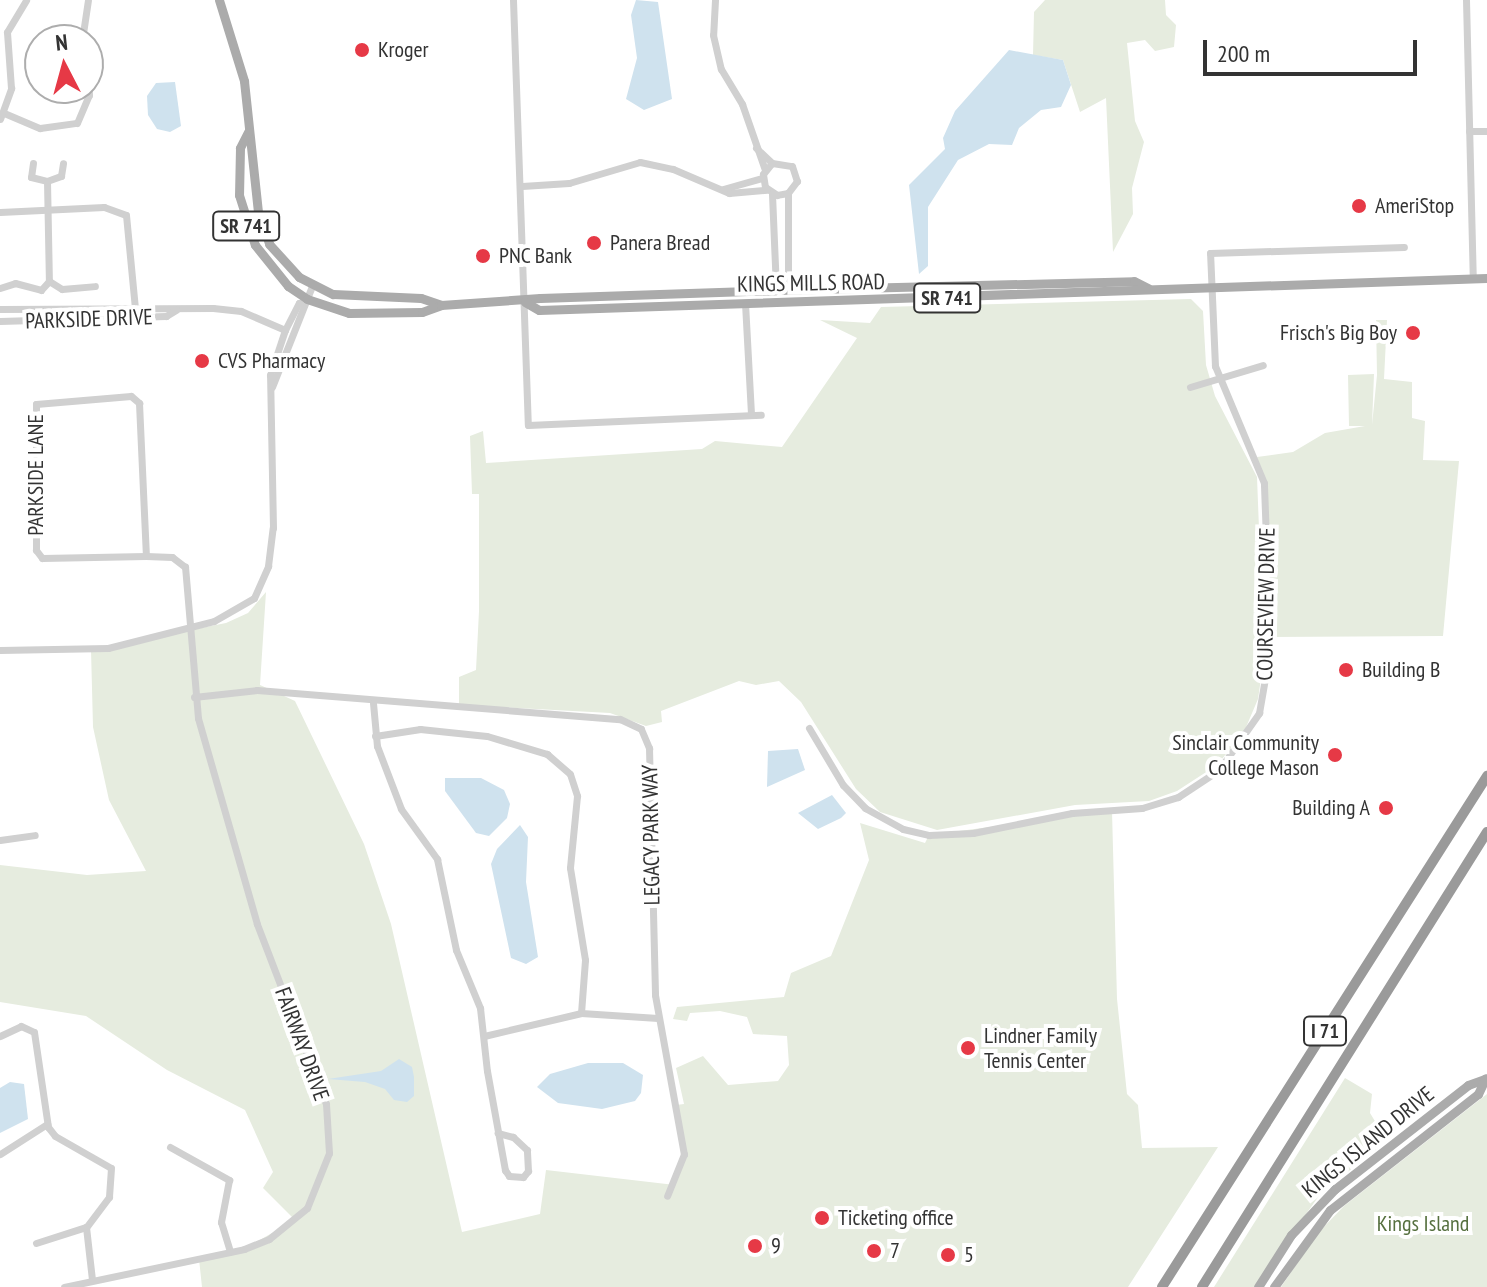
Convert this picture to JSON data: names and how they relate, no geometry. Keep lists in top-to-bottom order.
{
  "streets": {
    "highway": ["I 71"],
    "main road": ["SR 741", "KINGS MILLS ROAD", "KINGS ISLAND DRIVE"],
    "street": [
      "PARKSIDE DRIVE",
      "PARKSIDE LANE",
      "COURSEVIEW DRIVE",
      "LEGACY PARK WAY",
      "FAIRWAY DRIVE"
    ]
  },
  "crossings": [
    ["SR 741", "KINGS MILLS ROAD"],
    ["KINGS MILLS ROAD", "COURSEVIEW DRIVE"],
    ["PARKSIDE LANE", "FAIRWAY DRIVE"],
    ["LEGACY PARK WAY", "FAIRWAY DRIVE"]
  ],
  "parks": ["Kings Island"],
  "places": [
    "Kroger",
    "AmeriStop",
    "Panera Bread",
    "PNC Bank",
    "Frisch's Big Boy",
    "CVS Pharmacy",
    "Building B",
    "Sinclair Community College Mason",
    "Building A",
    "Lindner Family Tennis Center",
    "Ticketing office",
    "9",
    "7",
    "5"
  ],
  "scale_bar": "200 m",
  "north": "top"
}
